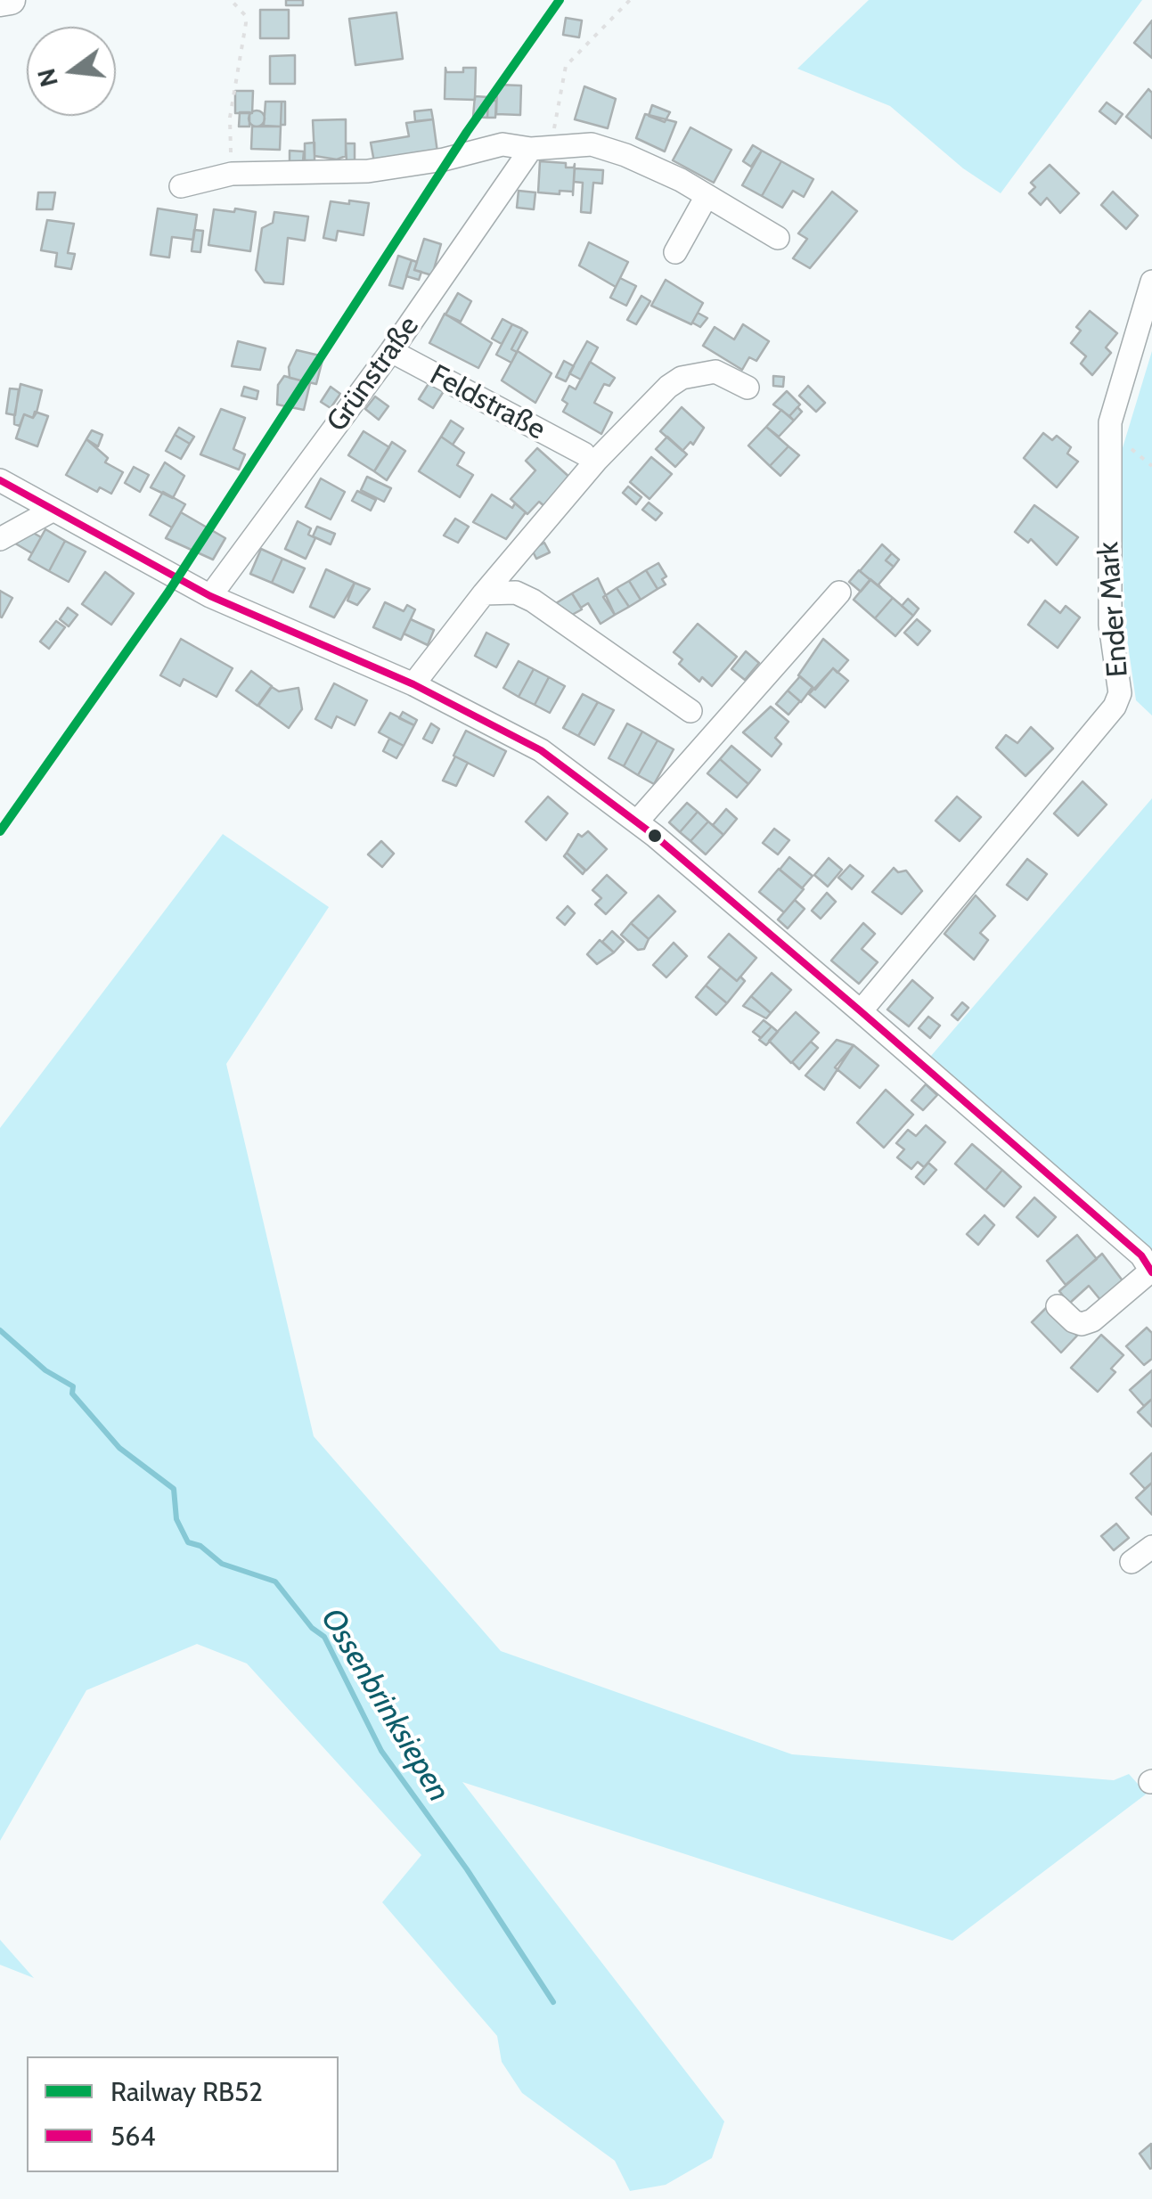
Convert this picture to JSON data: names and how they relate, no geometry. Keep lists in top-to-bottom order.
{
  "streets": {
    "street": ["Grünstraße", "Feldstraße", "Ender Mark"]
  },
  "crossings": [
    ["Grünstraße", "Feldstraße"]
  ],
  "water": ["Ossenbrinksiepen"],
  "lines": ["rail line RB52", "transit line 564"],
  "legend": ["Railway RB52", "564"],
  "north": "left"
}
